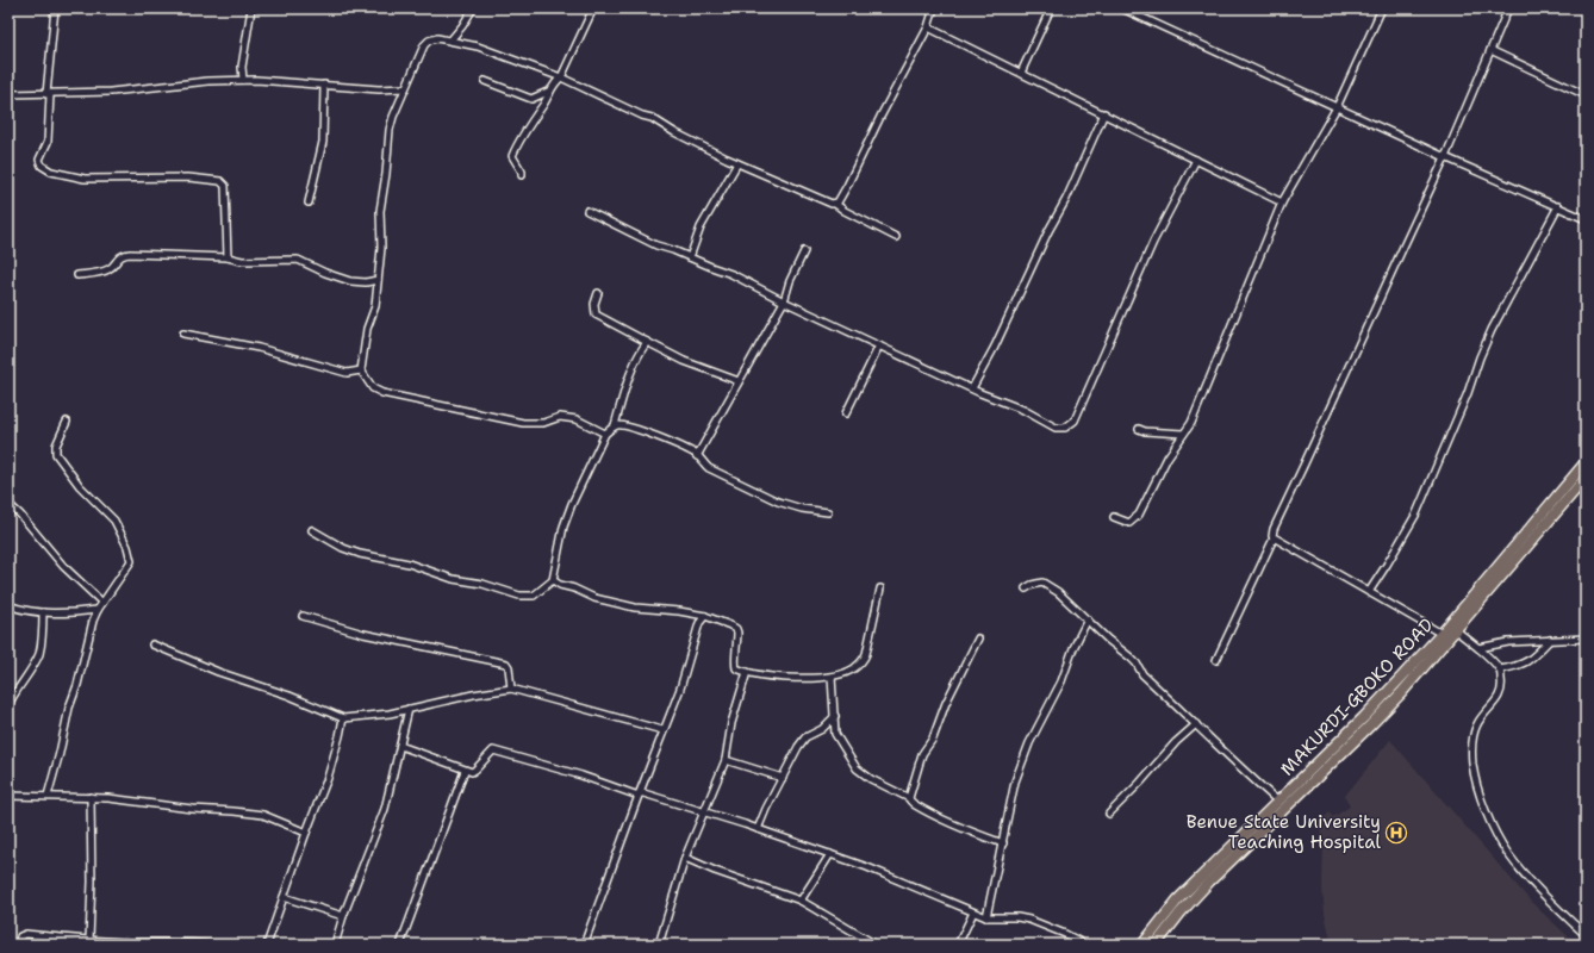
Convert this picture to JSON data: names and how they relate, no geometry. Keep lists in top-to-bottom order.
{
  "streets": {
    "main road": ["MAKURDI-GBOKO ROAD"]
  },
  "places": {
    "hospital": ["Benue State University Teaching Hospital"]
  }
}
